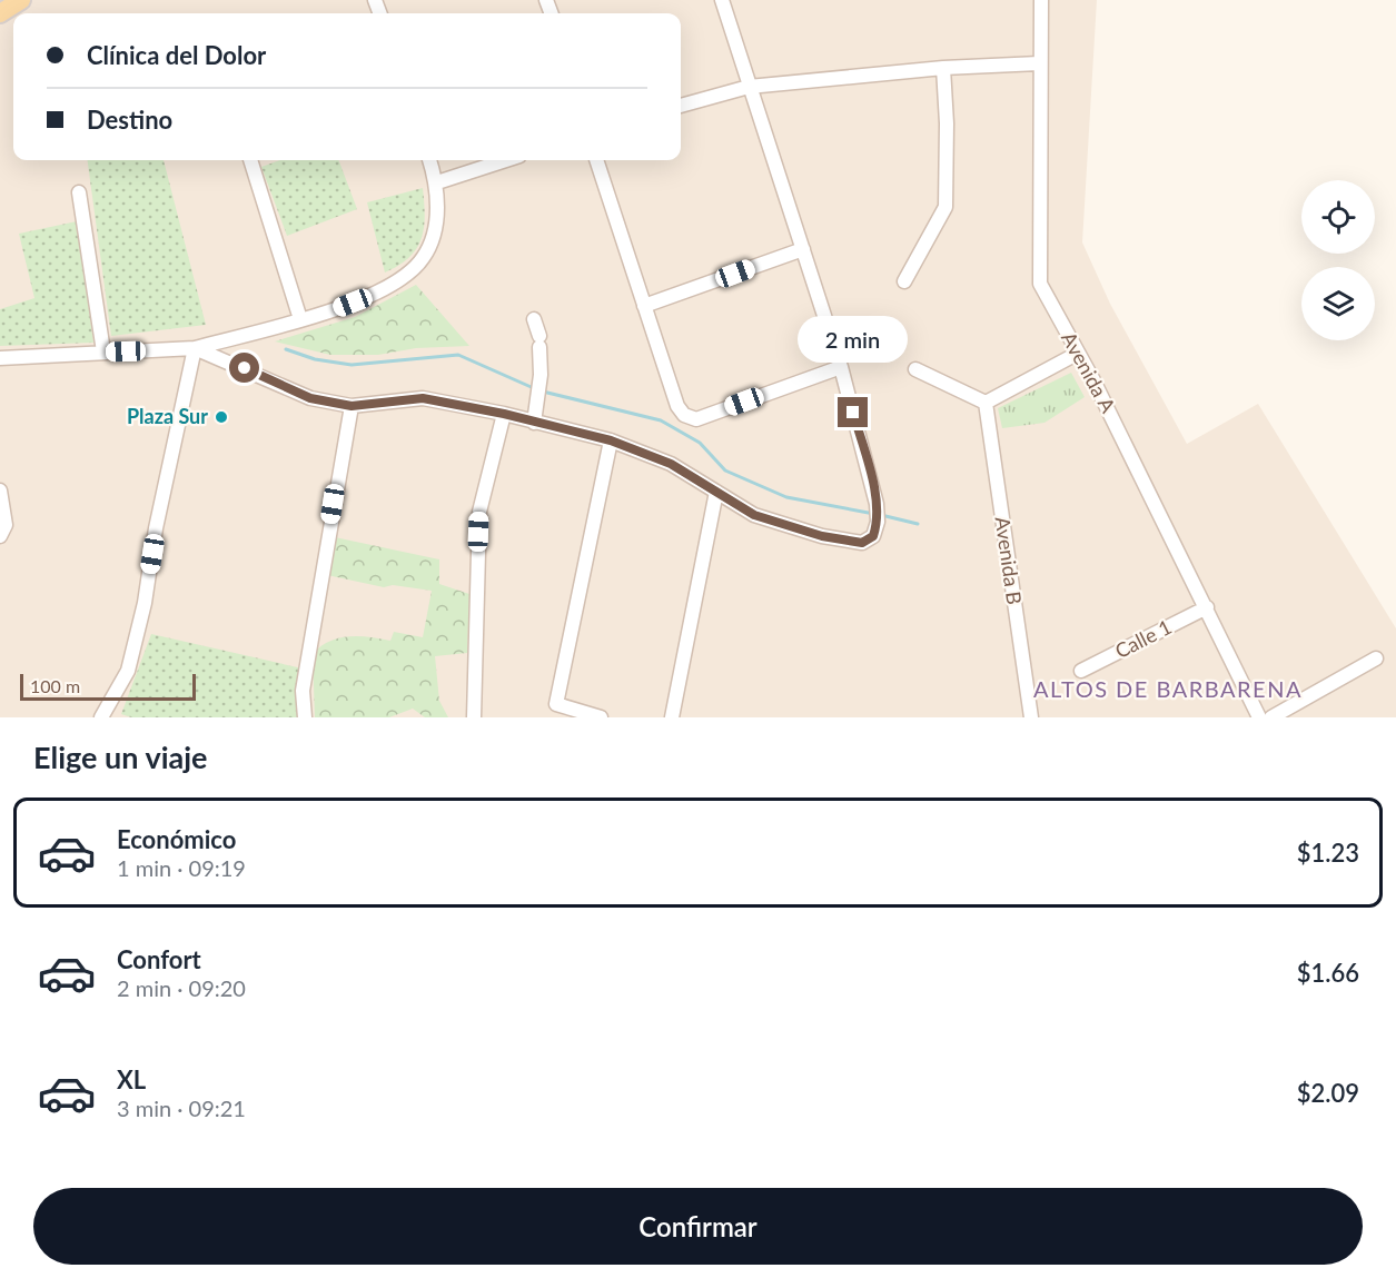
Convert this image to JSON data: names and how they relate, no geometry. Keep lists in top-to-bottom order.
{
  "streets": {
    "street": ["Avenida A", "Avenida B", "Calle 1"]
  },
  "crossings": [
    ["Avenida A", "Calle 1"]
  ],
  "districts": ["ALTOS DE BARBARENA"],
  "places": ["Plaza Sur"],
  "scale_bar": "100 m",
  "page": {
    "banner": ["Clínica del Dolor", "Destino"],
    "bubble": "2 min",
    "scale": "100 m",
    "heading": "Elige un viaje",
    "list": [
      {
        "name": "Económico",
        "note": "1 min · 09:19",
        "value": "$1.23"
      },
      {
        "name": "Confort",
        "note": "2 min · 09:20",
        "value": "$1.66"
      },
      {
        "name": "XL",
        "note": "3 min · 09:21",
        "value": "$2.09"
      }
    ],
    "buttons": "Confirmar"
  }
}
